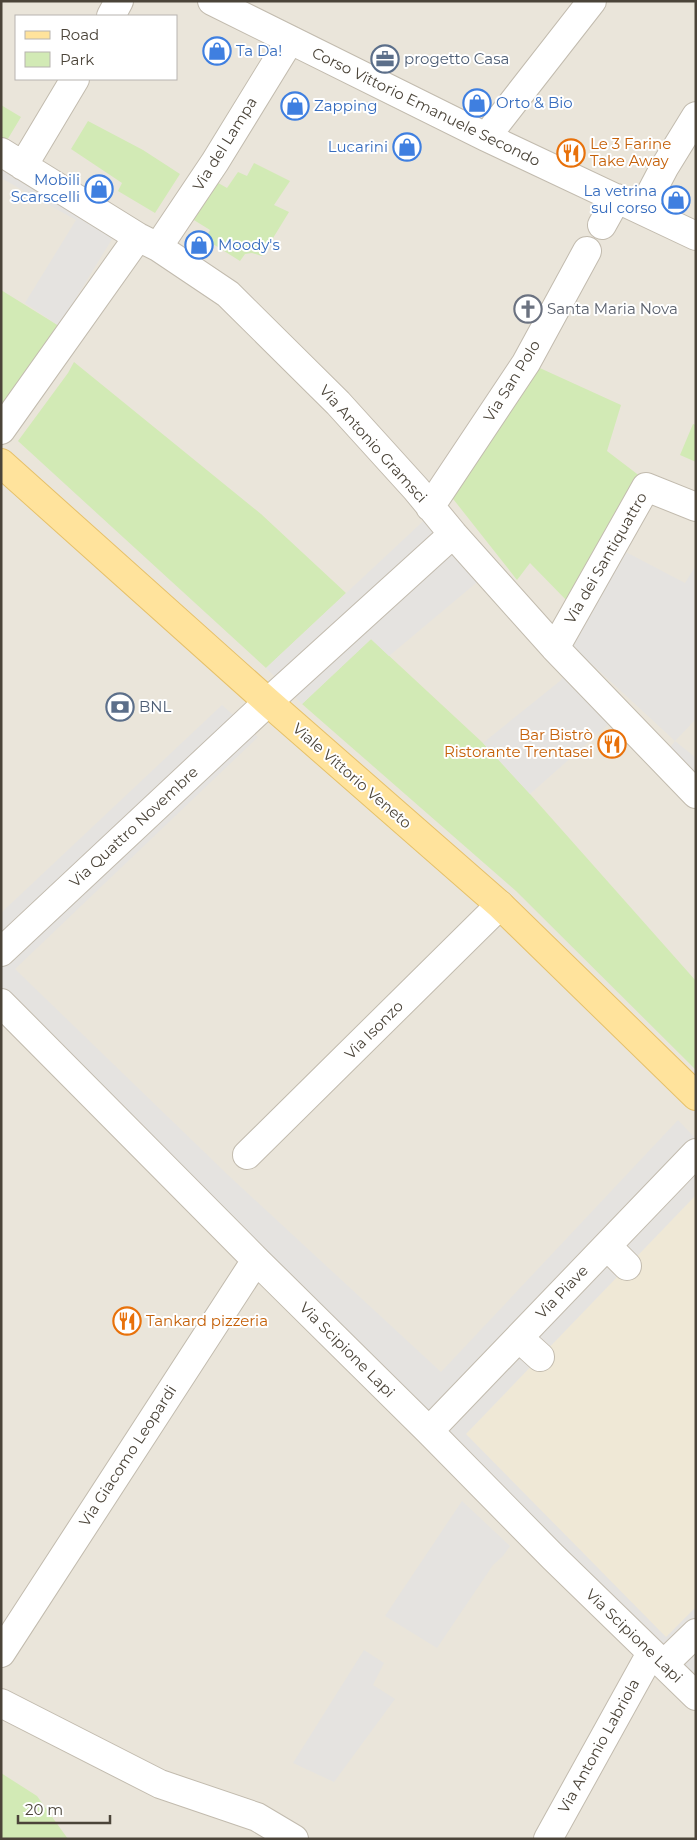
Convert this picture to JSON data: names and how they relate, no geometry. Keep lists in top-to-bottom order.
{
  "streets": {
    "main road": ["Viale Vittorio Veneto"],
    "street": [
      "Corso Vittorio Emanuele Secondo",
      "Via del Lampa",
      "Via San Polo",
      "Via Antonio Gramsci",
      "Via dei Santiquattro",
      "Via Quattro Novembre",
      "Via Isonzo",
      "Via Piave",
      "Via Scipione Lapi",
      "Via Giacomo Leopardi",
      "Via Antonio Labriola"
    ]
  },
  "crossings": [
    ["Corso Vittorio Emanuele Secondo", "Via del Lampa"],
    ["Via del Lampa", "Via Antonio Gramsci"],
    ["Via San Polo", "Via Antonio Gramsci"],
    ["Via Antonio Gramsci", "Via dei Santiquattro"],
    ["Via Antonio Gramsci", "Via Quattro Novembre"],
    ["Viale Vittorio Veneto", "Via Quattro Novembre"],
    ["Viale Vittorio Veneto", "Via Isonzo"],
    ["Via Piave", "Via Scipione Lapi"],
    ["Via Scipione Lapi", "Via Giacomo Leopardi"],
    ["Via Scipione Lapi", "Via Antonio Labriola"]
  ],
  "places": {
    "shop": [
      "Ta Da!",
      "Orto & Bio",
      "Zapping",
      "Lucarini",
      "Mobili Scarscelli",
      "La vetrina sul corso",
      "Moody's"
    ],
    "office": ["progetto Casa"],
    "restaurant": ["Le 3 Farine Take Away", "Bar Bistrò Ristorante Trentasei", "Tankard pizzeria"],
    "church": ["Santa Maria Nova"],
    "bank": ["BNL"]
  },
  "legend": ["Road", "Park"],
  "scale_bar": "20 m"
}
